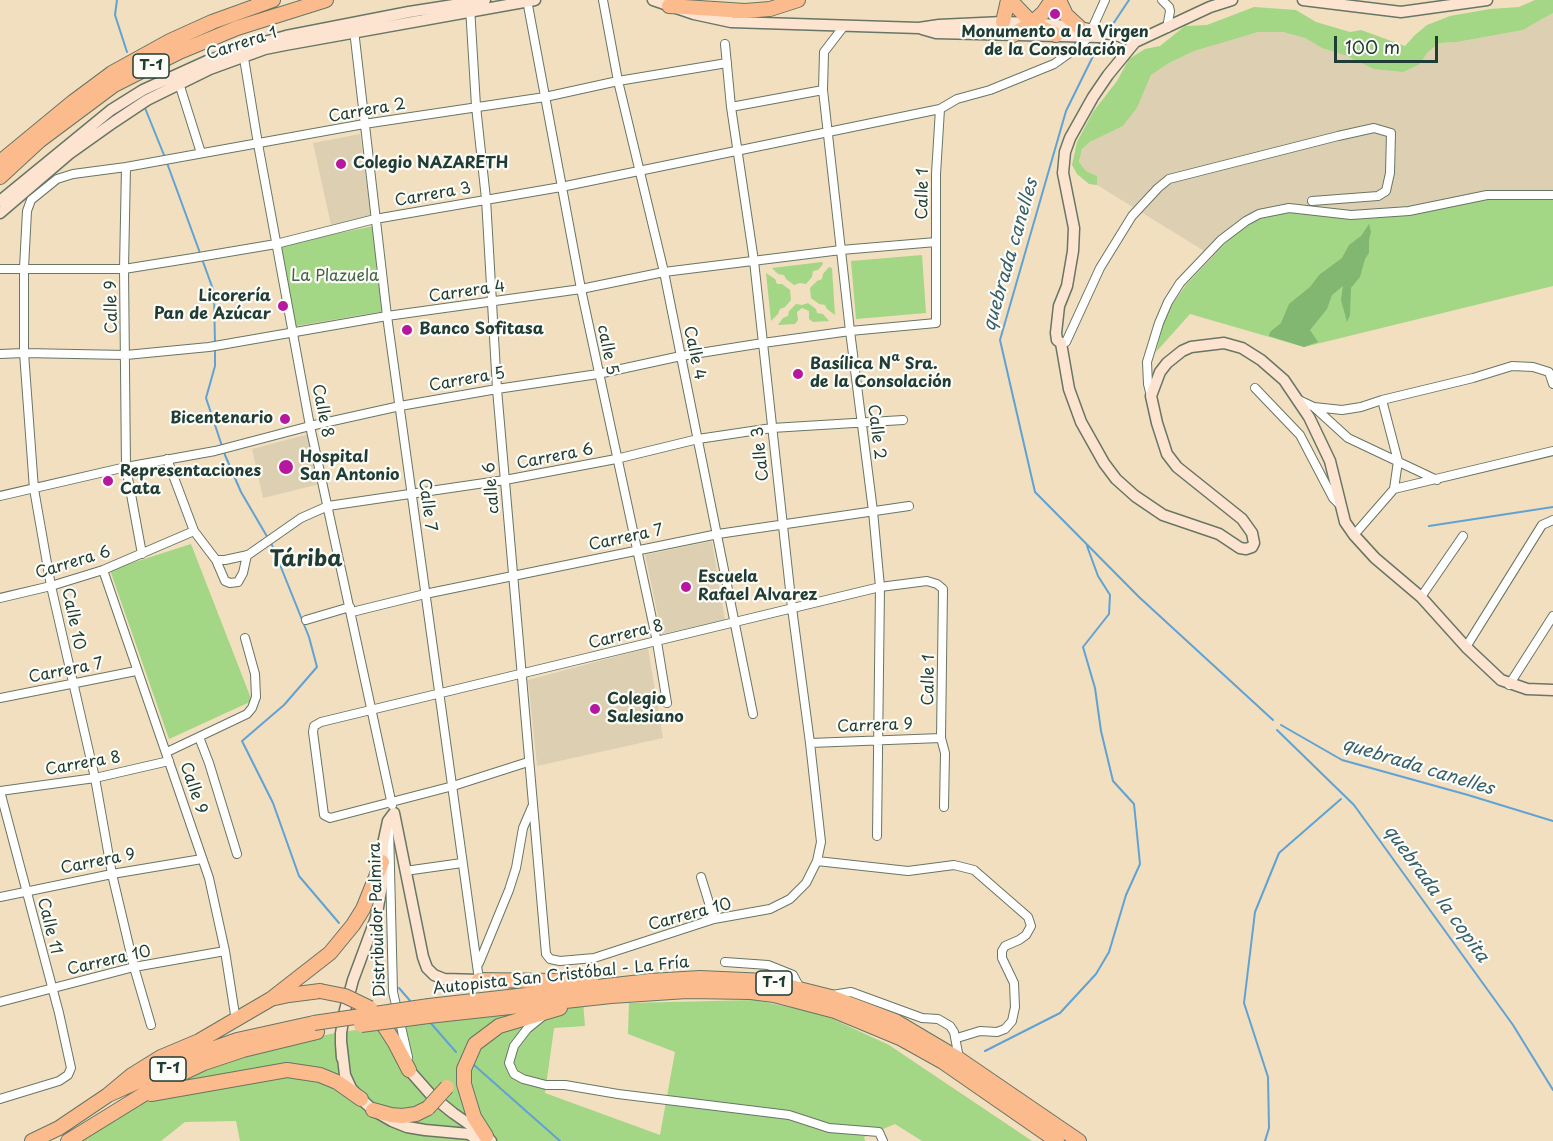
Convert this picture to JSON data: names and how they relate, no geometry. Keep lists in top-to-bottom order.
{
  "streets": {
    "highway": ["T-1", "Autopista San Cristóbal - La Fría"],
    "street": [
      "Carrera 1",
      "Carrera 2",
      "Calle 1",
      "Carrera 3",
      "Carrera 4",
      "Calle 9",
      "calle 5",
      "Calle 4",
      "Carrera 5",
      "Calle 8",
      "Calle 2",
      "Calle 3",
      "Carrera 6",
      "calle 6",
      "Calle 7",
      "Carrera 7",
      "Calle 10",
      "Carrera 8",
      "Carrera 9",
      "Carrera 10",
      "Distribuidor Palmira",
      "Calle 11"
    ]
  },
  "crossings": [
    ["Carrera 1", "calle 5"],
    ["Carrera 1", "Calle 8"],
    ["Carrera 1", "calle 6"],
    ["Carrera 1", "Calle 7"],
    ["Carrera 2", "Calle 9"],
    ["Carrera 2", "calle 5"],
    ["Carrera 2", "Calle 4"],
    ["Carrera 2", "Calle 8"],
    ["Carrera 2", "Calle 3"],
    ["Carrera 2", "calle 6"],
    ["Carrera 2", "Calle 7"],
    ["Carrera 2", "Calle 10"],
    ["Calle 1", "Carrera 3"],
    ["Calle 1", "Carrera 4"],
    ["Calle 1", "Carrera 5"],
    ["Calle 1", "Carrera 8"],
    ["Calle 1", "Carrera 9"],
    ["Carrera 3", "Calle 9"],
    ["Carrera 3", "calle 5"],
    ["Carrera 3", "Calle 4"],
    ["Carrera 3", "Calle 8"],
    ["Carrera 3", "Calle 2"],
    ["Carrera 3", "Calle 3"],
    ["Carrera 3", "calle 6"],
    ["Carrera 3", "Calle 7"],
    ["Carrera 3", "Calle 10"],
    ["Carrera 4", "Calle 9"],
    ["Carrera 4", "calle 5"],
    ["Carrera 4", "Calle 4"],
    ["Carrera 4", "Calle 8"],
    ["Carrera 4", "Calle 2"],
    ["Carrera 4", "Calle 3"],
    ["Carrera 4", "calle 6"],
    ["Carrera 4", "Calle 7"],
    ["Carrera 4", "Calle 10"],
    ["Calle 9", "Carrera 5"],
    ["Calle 9", "Carrera 6"],
    ["Calle 9", "Carrera 7"],
    ["Calle 9", "Carrera 8"],
    ["Calle 9", "Carrera 9"],
    ["Calle 9", "Carrera 10"],
    ["calle 5", "Carrera 5"],
    ["calle 5", "Carrera 6"],
    ["calle 5", "Carrera 7"],
    ["calle 5", "Carrera 8"],
    ["Calle 4", "Carrera 5"],
    ["Calle 4", "Carrera 6"],
    ["Calle 4", "Carrera 7"],
    ["Calle 4", "Carrera 8"],
    ["Carrera 5", "Calle 8"],
    ["Carrera 5", "Calle 2"],
    ["Carrera 5", "Calle 3"],
    ["Carrera 5", "calle 6"],
    ["Carrera 5", "Calle 7"],
    ["Carrera 5", "Calle 10"],
    ["Calle 8", "Carrera 6"],
    ["Calle 8", "Carrera 7"],
    ["Calle 8", "Carrera 8"],
    ["Calle 8", "Distribuidor Palmira"],
    ["Calle 2", "Carrera 6"],
    ["Calle 2", "Carrera 7"],
    ["Calle 2", "Carrera 8"],
    ["Calle 2", "Carrera 9"],
    ["Calle 3", "Carrera 6"],
    ["Calle 3", "Carrera 7"],
    ["Calle 3", "Carrera 8"],
    ["Calle 3", "Carrera 9"],
    ["Calle 3", "Carrera 10"],
    ["Carrera 6", "calle 6"],
    ["Carrera 6", "Calle 7"],
    ["Carrera 6", "Calle 10"],
    ["calle 6", "Carrera 7"],
    ["calle 6", "Carrera 8"],
    ["calle 6", "Carrera 10"],
    ["Calle 7", "Carrera 7"],
    ["Calle 7", "Carrera 8"],
    ["Calle 7", "Distribuidor Palmira"],
    ["Carrera 7", "Calle 10"],
    ["Calle 10", "Carrera 8"],
    ["Calle 10", "Carrera 9"],
    ["Calle 10", "Carrera 10"],
    ["Carrera 8", "Distribuidor Palmira"],
    ["Carrera 8", "Calle 11"],
    ["Carrera 9", "Calle 11"],
    ["Carrera 10", "Calle 11"]
  ],
  "districts": ["Táriba"],
  "water": ["quebrada canelles", "quebrada la copita"],
  "parks": ["La Plazuela"],
  "places": [
    "Monumento a la Virgen de la Consolación",
    "Colegio NAZARETH",
    "Licorería Pan de Azúcar",
    "Banco Sofitasa",
    "Basílica Nª Sra. de la Consolación",
    "Bicentenario",
    "Hospital San Antonio",
    "Representaciones Cata",
    "Escuela Rafael Alvarez",
    "Colegio Salesiano"
  ],
  "scale_bar": "100 m"
}
